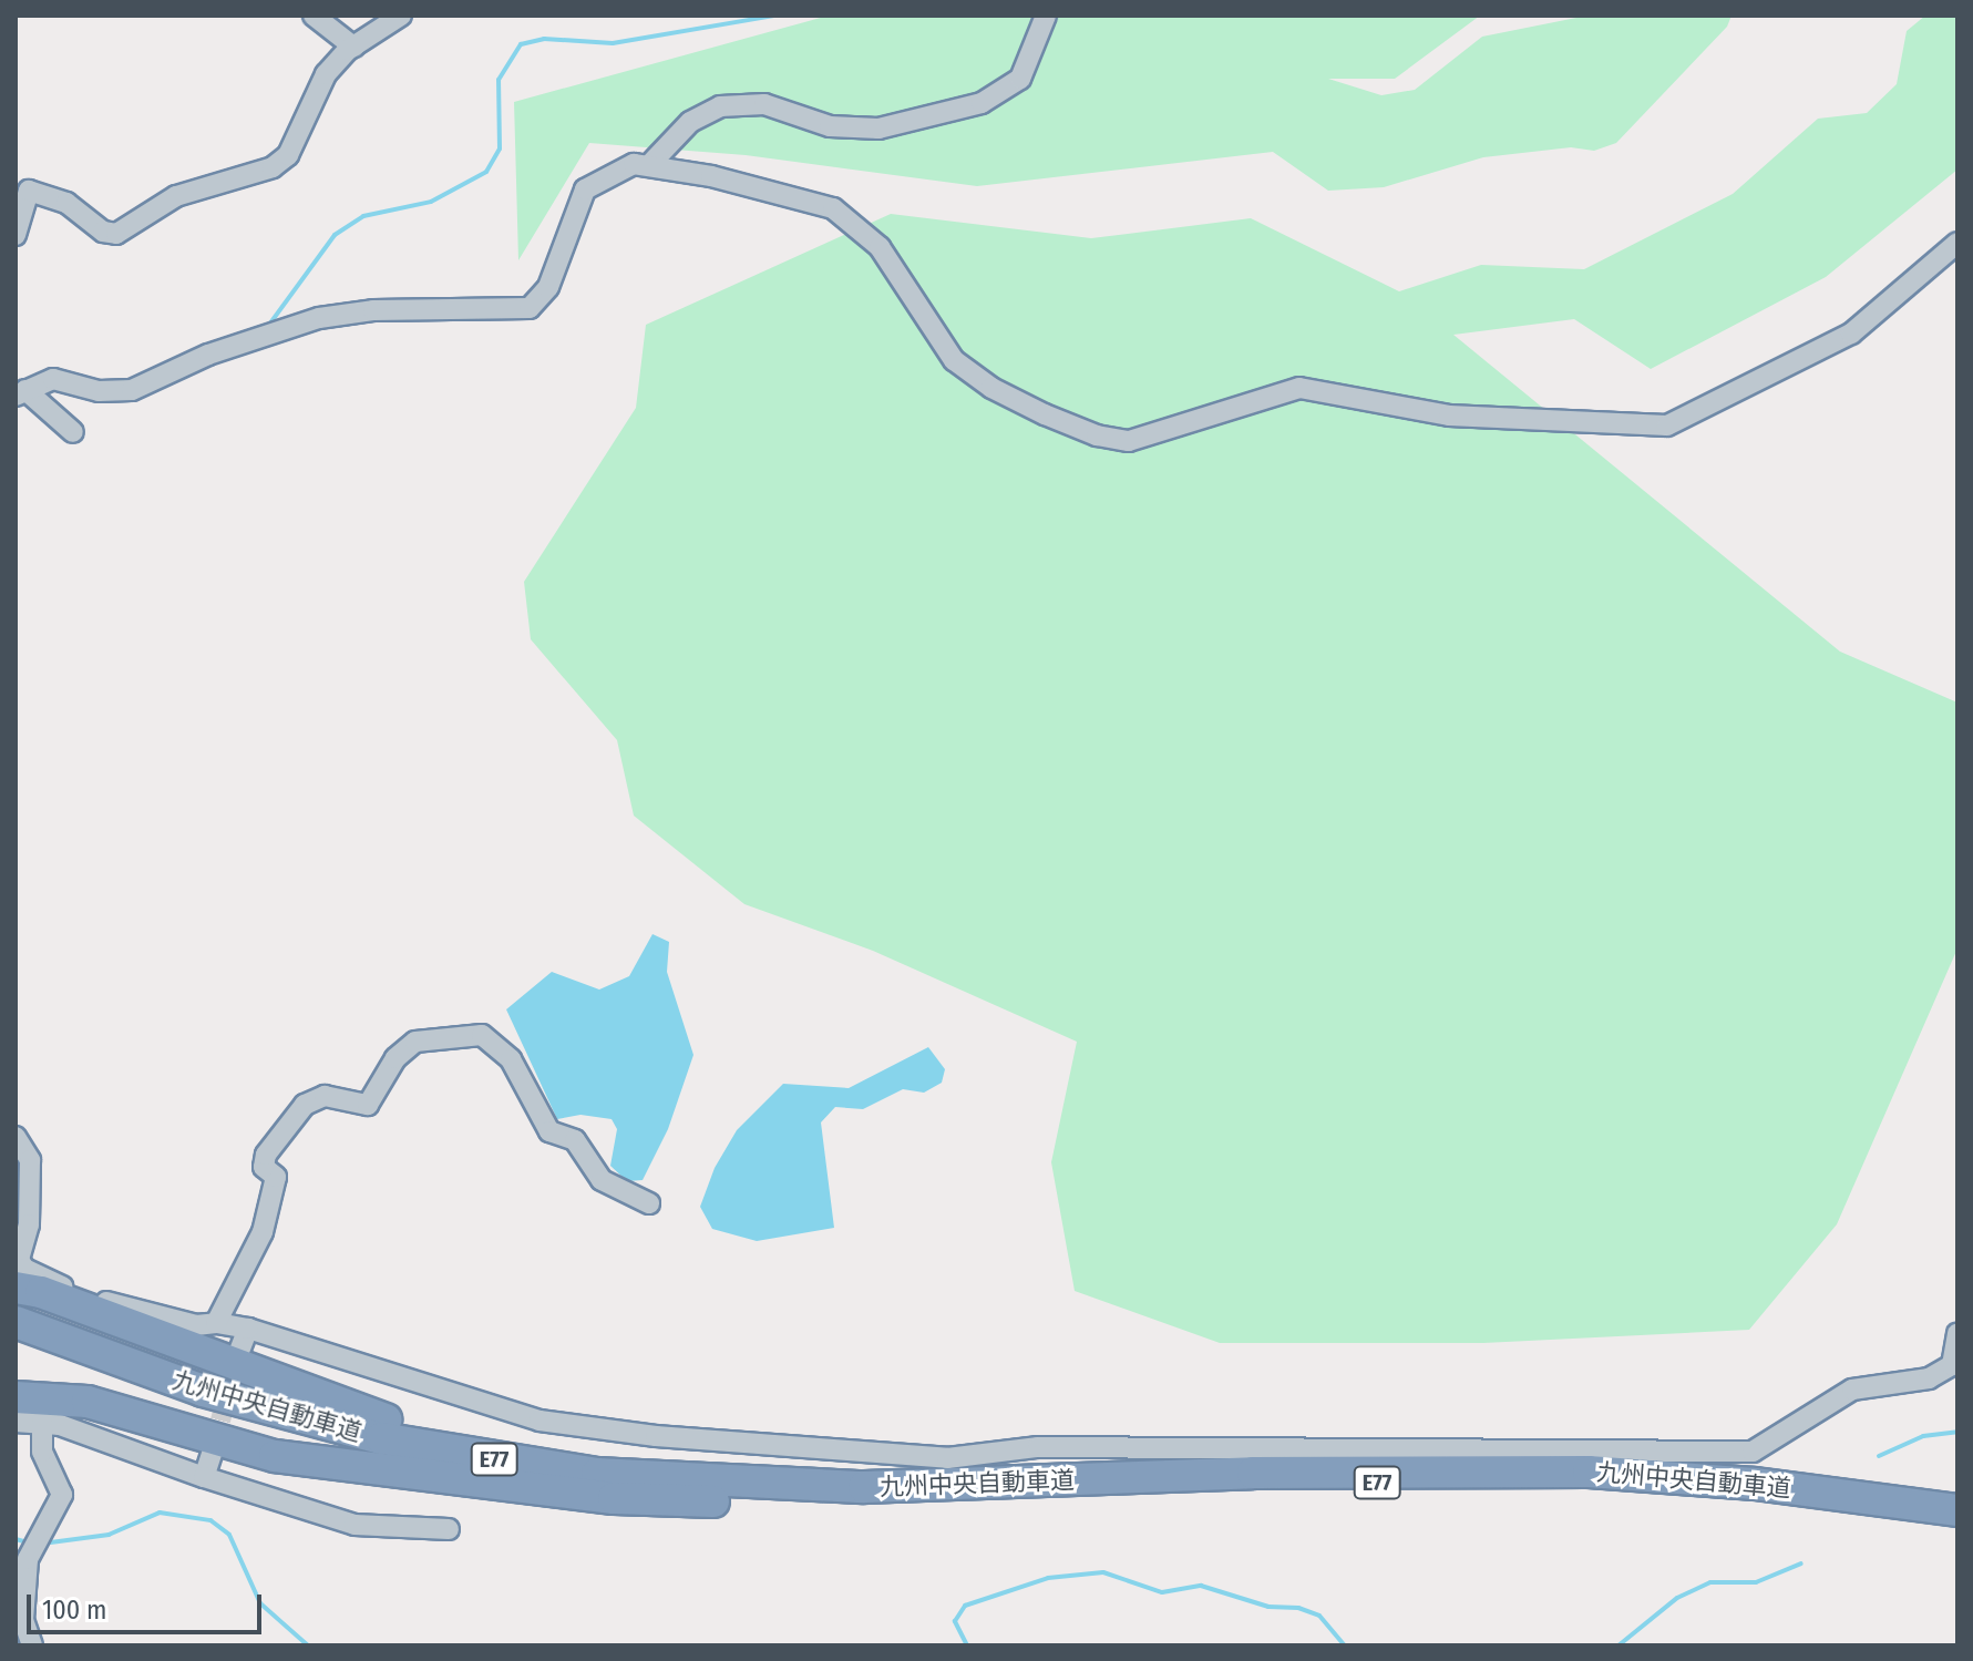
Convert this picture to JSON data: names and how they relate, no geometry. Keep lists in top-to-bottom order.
{
  "streets": {
    "highway": ["九州中央自動車道", "E77"]
  },
  "scale_bar": "100 m"
}
